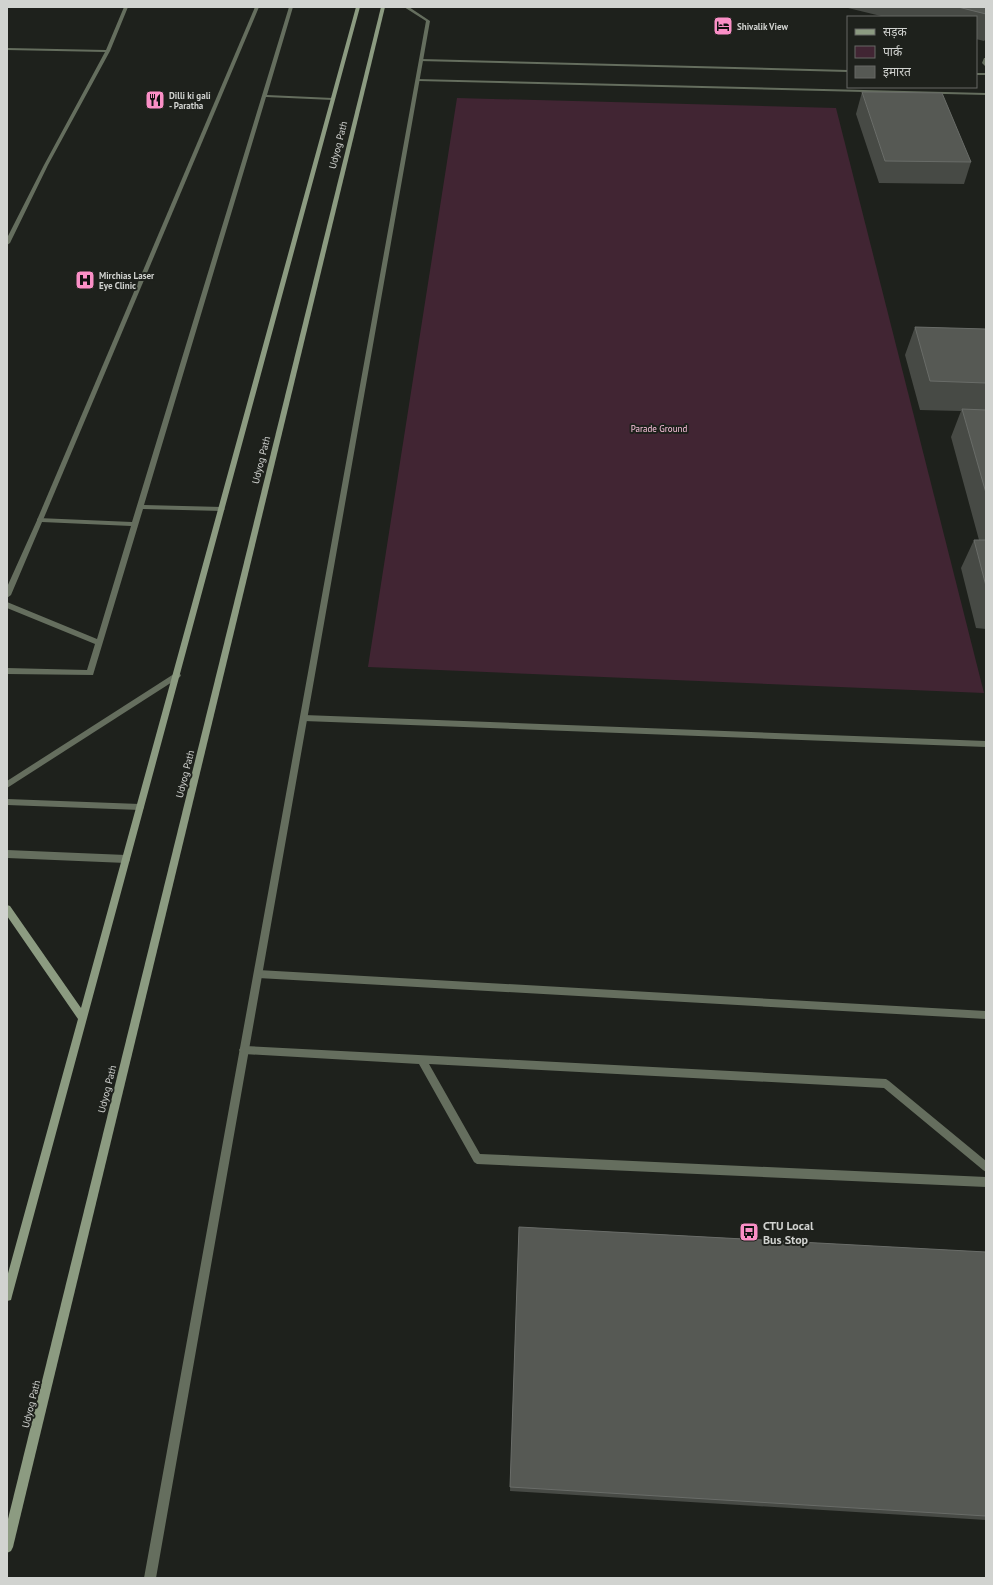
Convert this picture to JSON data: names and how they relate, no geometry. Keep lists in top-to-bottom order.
{
  "streets": {
    "main road": ["Udyog Path"]
  },
  "parks": ["Parade Ground"],
  "places": {
    "hotel": ["Shivalik View"],
    "restaurant": ["Dilli ki gali - Paratha"],
    "hospital": ["Mirchias Laser Eye Clinic"],
    "bus stop": ["CTU Local Bus Stop"]
  },
  "legend": ["सड़क", "पार्क", "इमारत"]
}
